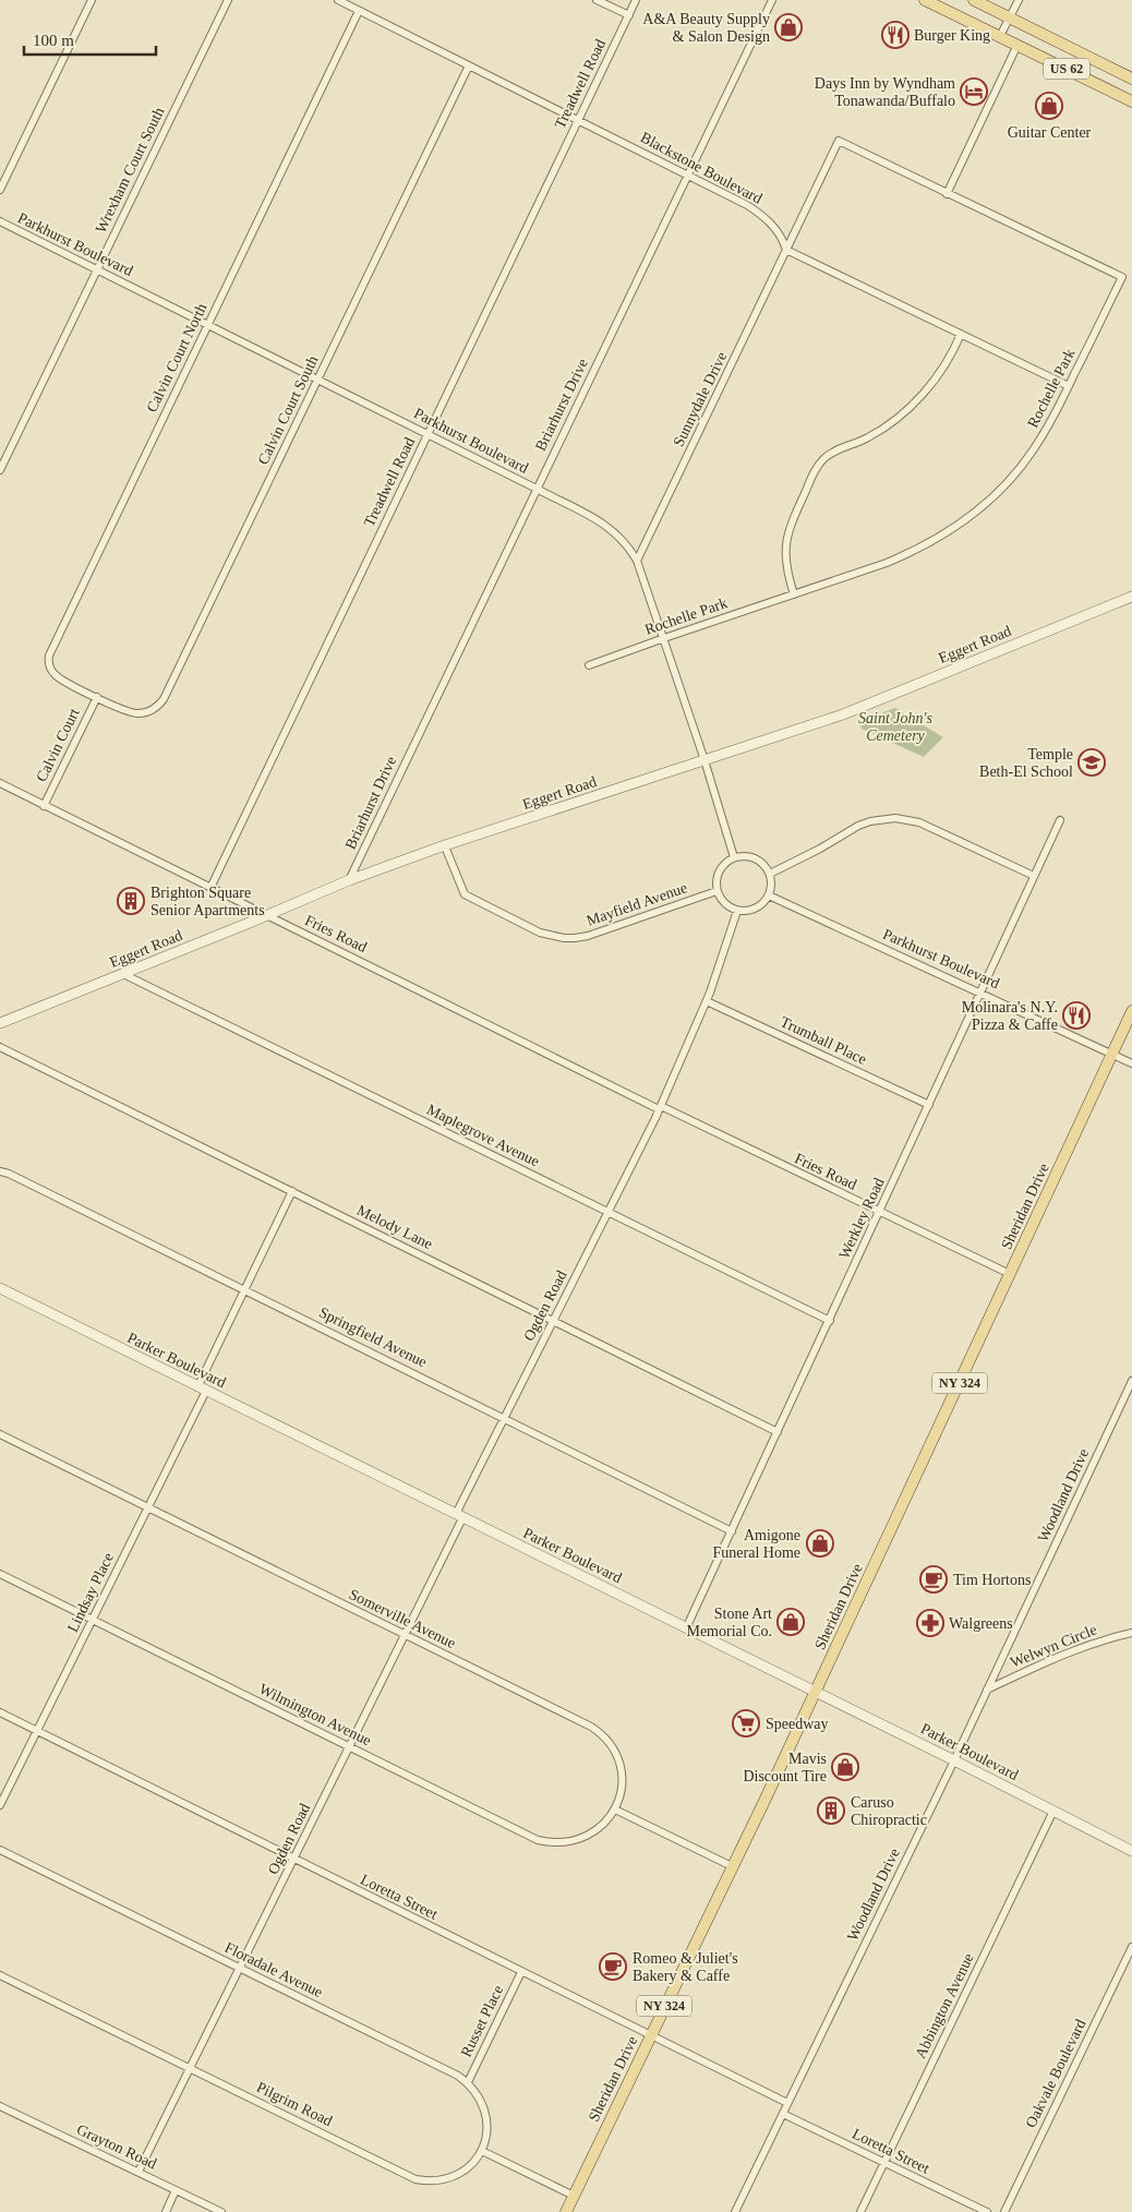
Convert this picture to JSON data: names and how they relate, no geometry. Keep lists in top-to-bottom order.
{
  "streets": {
    "main road": ["US 62", "Sheridan Drive", "NY 324"],
    "street": [
      "Treadwell Road",
      "Blackstone Boulevard",
      "Wrexham Court South",
      "Parkhurst Boulevard",
      "Calvin Court North",
      "Rochelle Park",
      "Sunnydale Drive",
      "Briarhurst Drive",
      "Calvin Court South",
      "Eggert Road",
      "Calvin Court",
      "Mayfield Avenue",
      "Fries Road",
      "Trumball Place",
      "Maplegrove Avenue",
      "Werkley Road",
      "Melody Lane",
      "Ogden Road",
      "Springfield Avenue",
      "Parker Boulevard",
      "Woodland Drive",
      "Lindsay Place",
      "Somerville Avenue",
      "Welwyn Circle",
      "Wilmington Avenue",
      "Loretta Street",
      "Floradale Avenue",
      "Abbington Avenue",
      "Russet Place",
      "Oakvale Boulevard",
      "Pilgrim Road",
      "Grayton Road"
    ]
  },
  "crossings": [
    ["Treadwell Road", "Blackstone Boulevard"],
    ["Treadwell Road", "Parkhurst Boulevard"],
    ["Treadwell Road", "Fries Road"],
    ["Blackstone Boulevard", "Calvin Court North"],
    ["Blackstone Boulevard", "Rochelle Park"],
    ["Blackstone Boulevard", "Sunnydale Drive"],
    ["Blackstone Boulevard", "Briarhurst Drive"],
    ["Blackstone Boulevard", "Calvin Court South"],
    ["Wrexham Court South", "Parkhurst Boulevard"],
    ["Parkhurst Boulevard", "Calvin Court North"],
    ["Parkhurst Boulevard", "Rochelle Park"],
    ["Parkhurst Boulevard", "Sunnydale Drive"],
    ["Parkhurst Boulevard", "Briarhurst Drive"],
    ["Parkhurst Boulevard", "Calvin Court South"],
    ["Parkhurst Boulevard", "Eggert Road"],
    ["Parkhurst Boulevard", "Mayfield Avenue"],
    ["Parkhurst Boulevard", "Sheridan Drive"],
    ["Parkhurst Boulevard", "Werkley Road"],
    ["Parkhurst Boulevard", "Ogden Road"],
    ["Calvin Court North", "Calvin Court South"],
    ["Calvin Court North", "Calvin Court"],
    ["Rochelle Park", "Sunnydale Drive"],
    ["Briarhurst Drive", "Eggert Road"],
    ["Calvin Court South", "Calvin Court"],
    ["Eggert Road", "Mayfield Avenue"],
    ["Eggert Road", "Fries Road"],
    ["Eggert Road", "Maplegrove Avenue"],
    ["Calvin Court", "Fries Road"],
    ["Mayfield Avenue", "Ogden Road"],
    ["Fries Road", "Sheridan Drive"],
    ["Fries Road", "Werkley Road"],
    ["Fries Road", "Ogden Road"],
    ["Trumball Place", "Werkley Road"],
    ["Trumball Place", "Ogden Road"],
    ["Maplegrove Avenue", "Werkley Road"],
    ["Maplegrove Avenue", "Ogden Road"],
    ["Sheridan Drive", "Parker Boulevard"],
    ["Sheridan Drive", "Loretta Street"],
    ["Werkley Road", "Melody Lane"],
    ["Werkley Road", "Springfield Avenue"],
    ["Werkley Road", "Parker Boulevard"],
    ["Melody Lane", "Ogden Road"],
    ["Melody Lane", "Lindsay Place"],
    ["Ogden Road", "Springfield Avenue"],
    ["Ogden Road", "Parker Boulevard"],
    ["Ogden Road", "Somerville Avenue"],
    ["Ogden Road", "Wilmington Avenue"],
    ["Ogden Road", "Loretta Street"],
    ["Ogden Road", "Floradale Avenue"],
    ["Ogden Road", "Pilgrim Road"],
    ["Ogden Road", "Grayton Road"],
    ["Springfield Avenue", "Lindsay Place"],
    ["Parker Boulevard", "Woodland Drive"],
    ["Parker Boulevard", "Lindsay Place"],
    ["Parker Boulevard", "Abbington Avenue"],
    ["Woodland Drive", "Welwyn Circle"],
    ["Woodland Drive", "Loretta Street"],
    ["Lindsay Place", "Somerville Avenue"],
    ["Lindsay Place", "Wilmington Avenue"],
    ["Lindsay Place", "Loretta Street"],
    ["Somerville Avenue", "Wilmington Avenue"],
    ["Loretta Street", "Abbington Avenue"],
    ["Loretta Street", "Russet Place"],
    ["Floradale Avenue", "Russet Place"],
    ["Floradale Avenue", "Pilgrim Road"]
  ],
  "parks": ["Saint John's Cemetery"],
  "places": {
    "shop": [
      "A&A Beauty Supply & Salon Design",
      "Guitar Center",
      "Amigone Funeral Home",
      "Stone Art Memorial Co.",
      "Mavis Discount Tire"
    ],
    "restaurant": ["Burger King", "Molinara's N.Y. Pizza & Caffe"],
    "hotel": ["Days Inn by Wyndham Tonawanda/Buffalo"],
    "school or university": ["Temple Beth-El School"],
    "building": ["Brighton Square Senior Apartments", "Caruso Chiropractic"],
    "cafe": ["Tim Hortons", "Romeo & Juliet's Bakery & Caffe"],
    "pharmacy": ["Walgreens"],
    "supermarket": ["Speedway"]
  },
  "scale_bar": "100 m"
}
